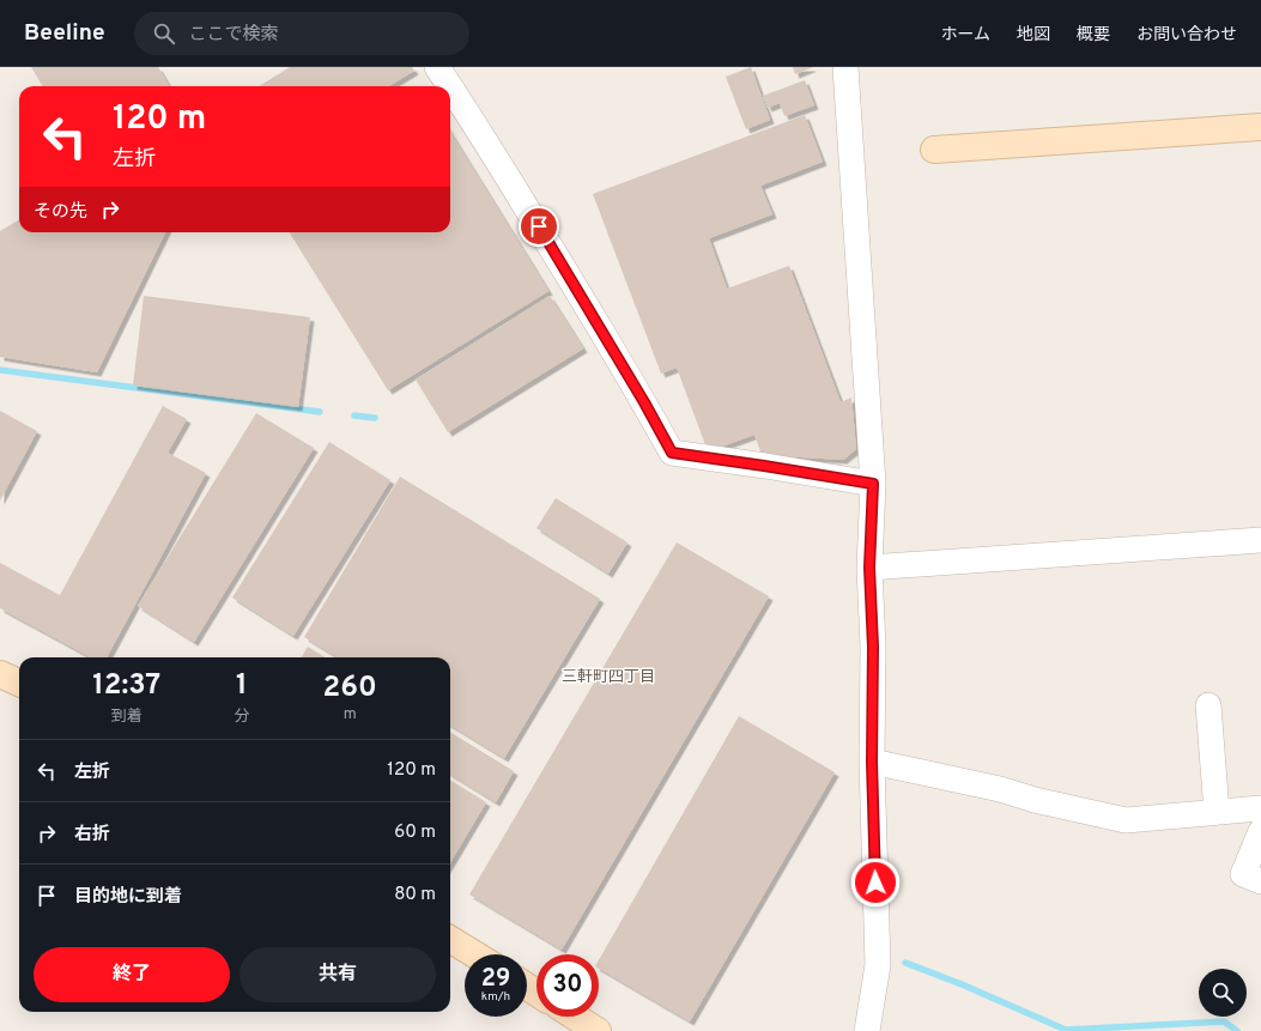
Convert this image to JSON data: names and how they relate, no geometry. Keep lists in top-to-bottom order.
{
  "districts": ["三軒町四丁目"],
  "page": {
    "header": "Beeline",
    "search": "ここで検索",
    "nav": [
      "ホーム",
      "地図",
      "概要",
      "お問い合わせ"
    ],
    "turn": ["120 m", "左折"],
    "then": "その先",
    "eta": [
      "12:37",
      "到着",
      "1",
      "分",
      "260",
      "m"
    ],
    "list": [
      {
        "name": "左折",
        "value": "120 m"
      },
      {
        "name": "右折",
        "value": "60 m"
      },
      {
        "name": "目的地に到着",
        "value": "80 m"
      }
    ],
    "buttons": ["終了", "共有"],
    "speed": "29 km/h",
    "limit": "30"
  }
}
